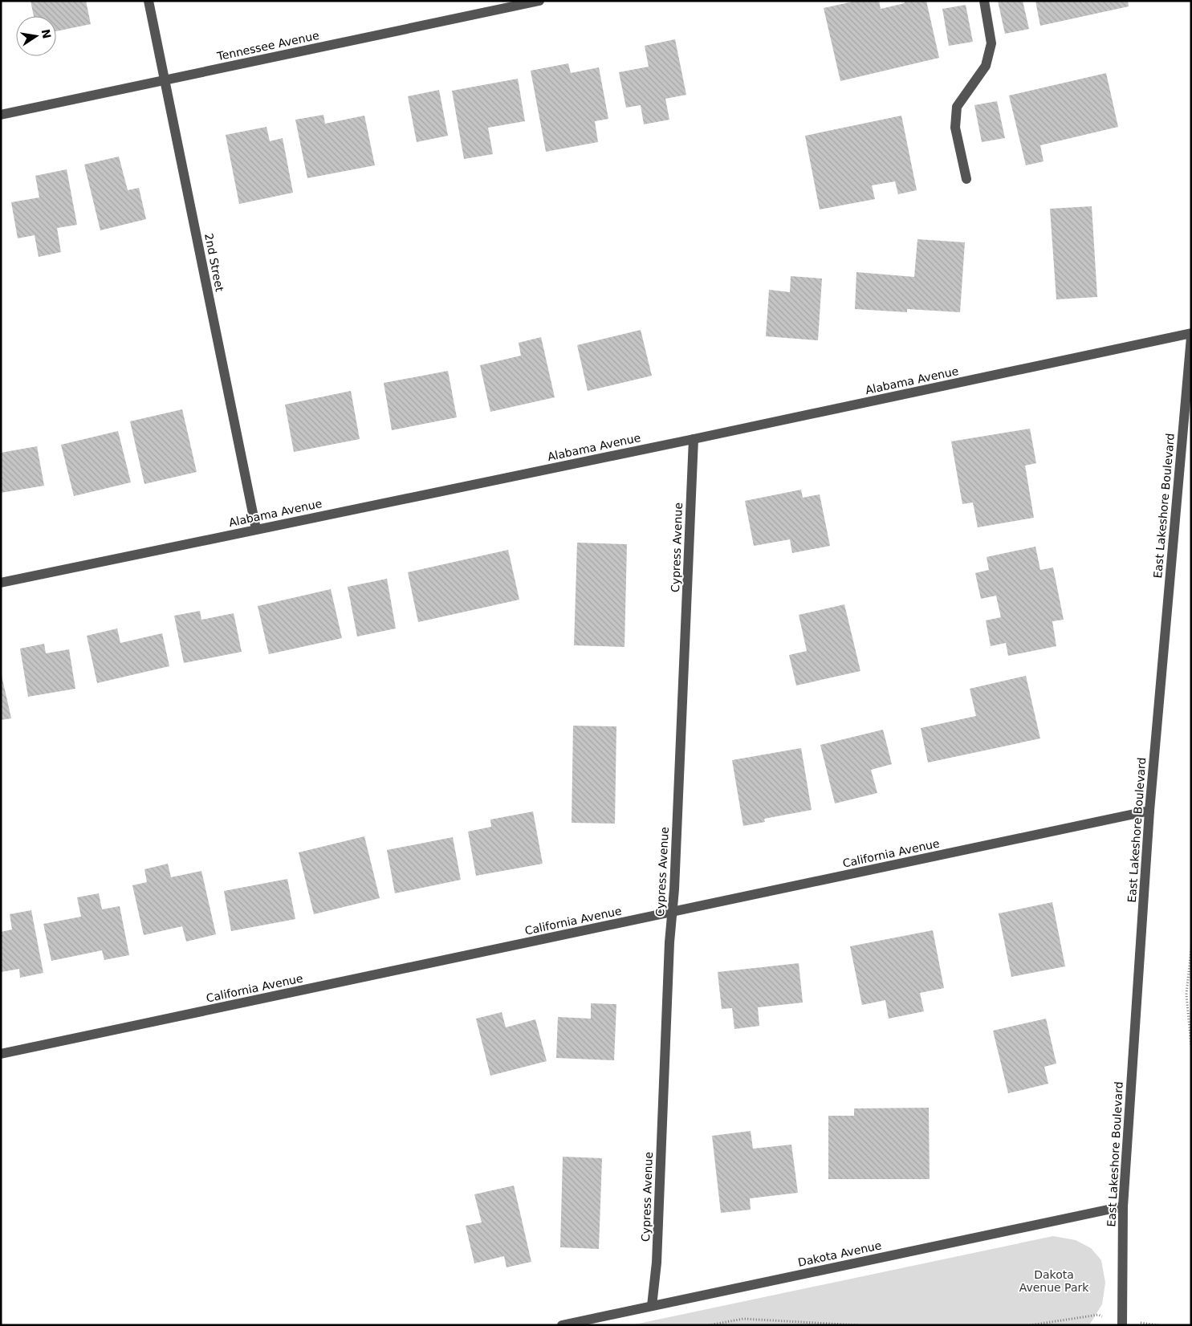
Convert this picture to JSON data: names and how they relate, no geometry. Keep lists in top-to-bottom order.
{
  "streets": {
    "street": [
      "Tennessee Avenue",
      "2nd Street",
      "Alabama Avenue",
      "East Lakeshore Boulevard",
      "Cypress Avenue",
      "California Avenue",
      "Dakota Avenue"
    ]
  },
  "crossings": [
    ["Tennessee Avenue", "2nd Street"],
    ["2nd Street", "Alabama Avenue"],
    ["Alabama Avenue", "Cypress Avenue"],
    ["East Lakeshore Boulevard", "California Avenue"],
    ["East Lakeshore Boulevard", "Dakota Avenue"],
    ["Cypress Avenue", "California Avenue"],
    ["Cypress Avenue", "Dakota Avenue"]
  ],
  "parks": ["Dakota Avenue Park"],
  "north": "right"
}
